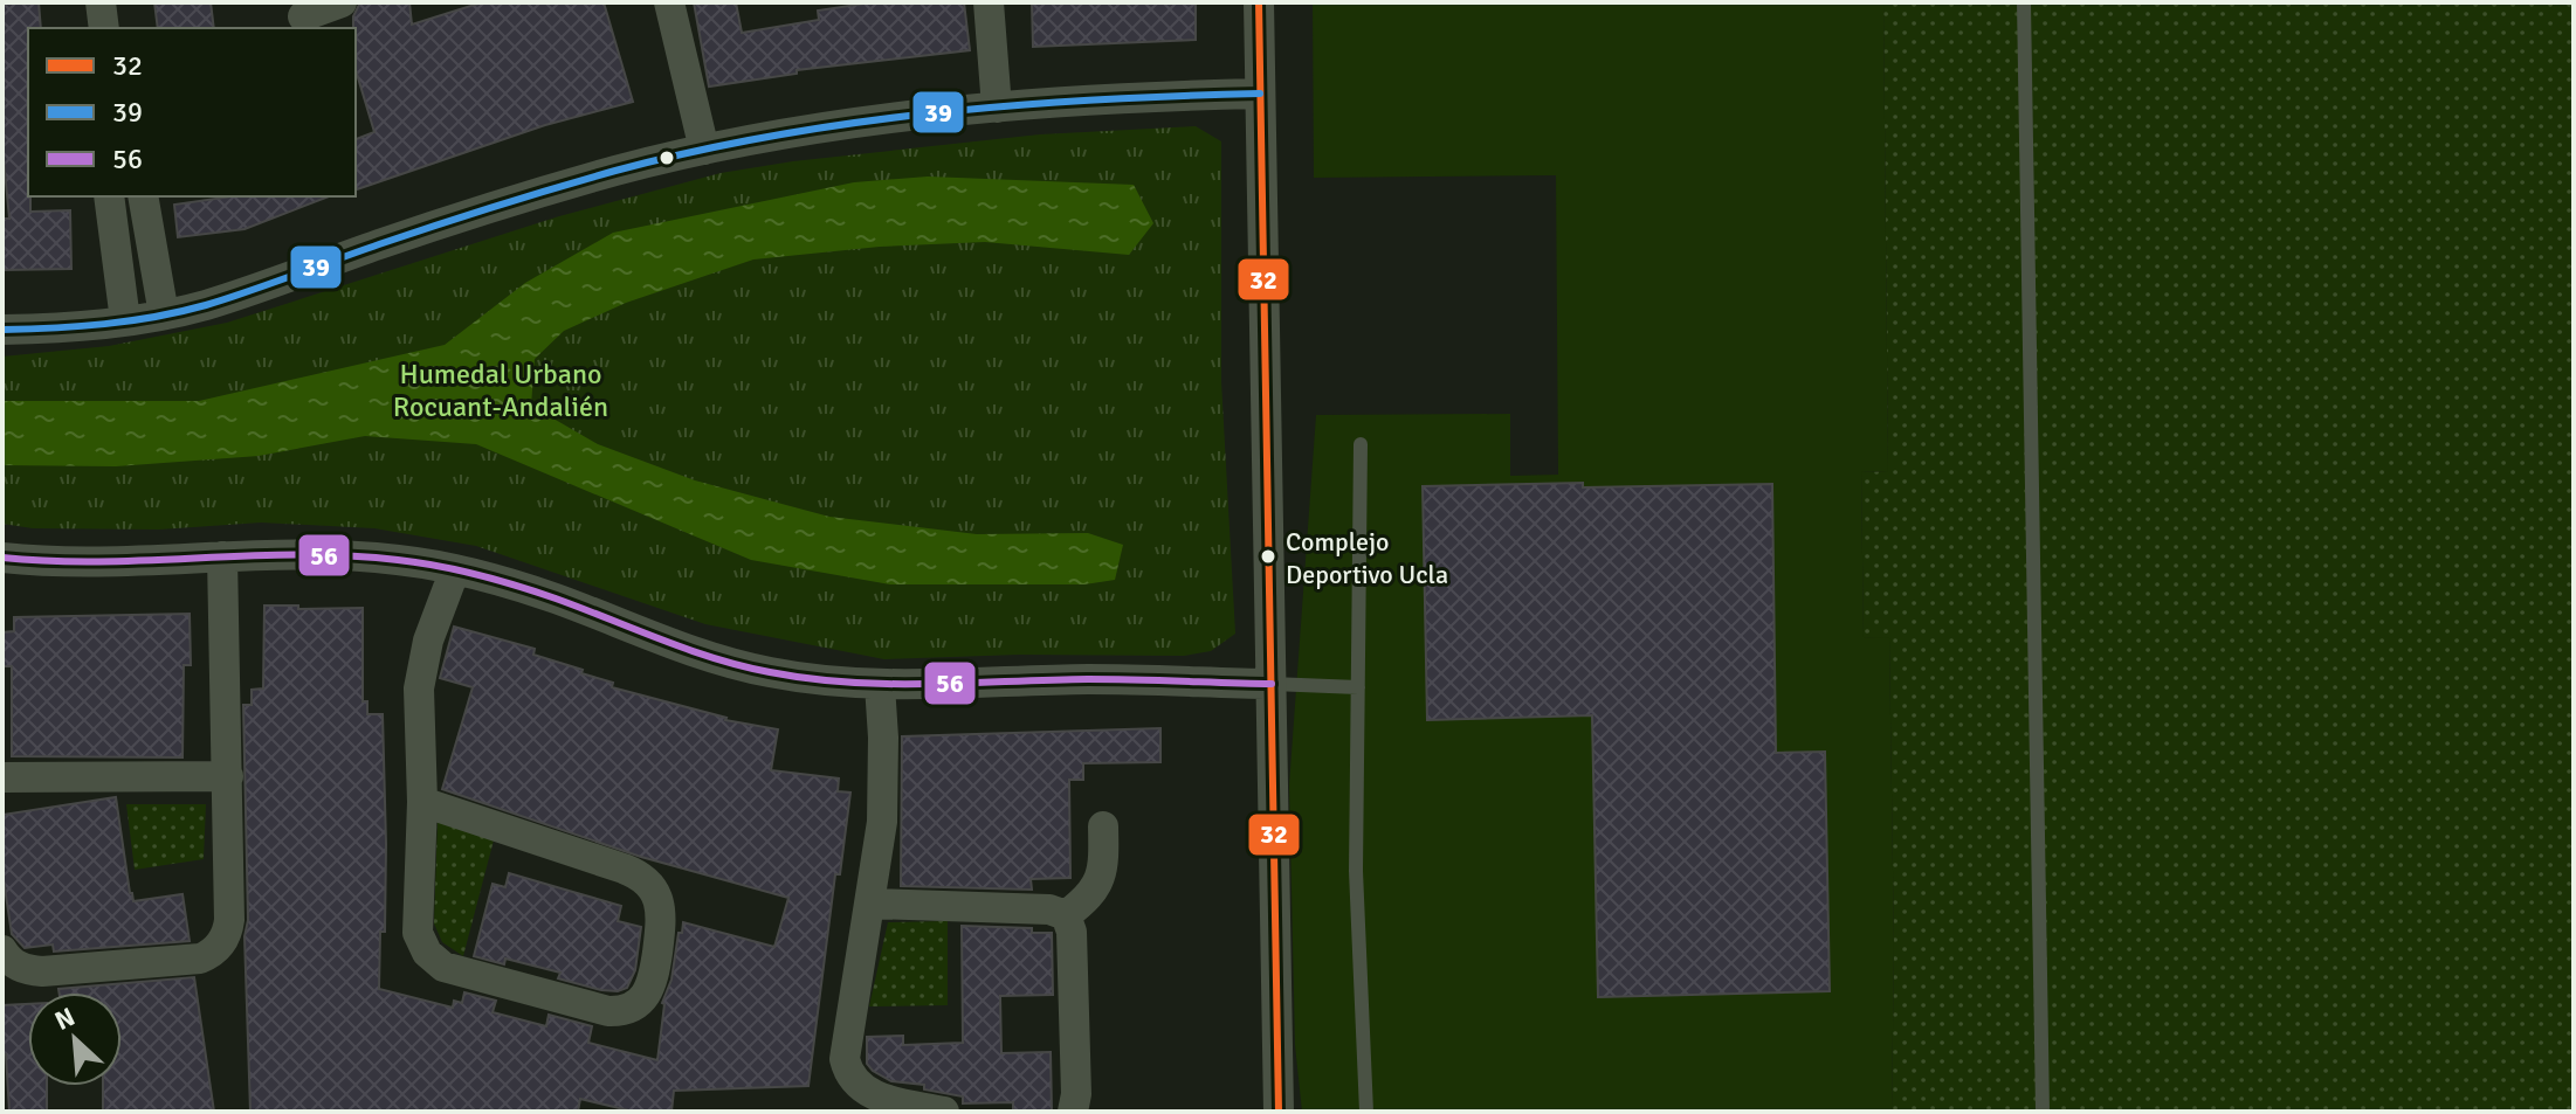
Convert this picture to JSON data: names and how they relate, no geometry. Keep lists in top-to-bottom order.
{
  "parks": ["Humedal Urbano Rocuant-Andalién"],
  "places": ["Complejo Deportivo Ucla"],
  "lines": ["transit line 32", "transit line 39", "transit line 56"],
  "legend": ["32", "39", "56"],
  "north": "top left"
}
